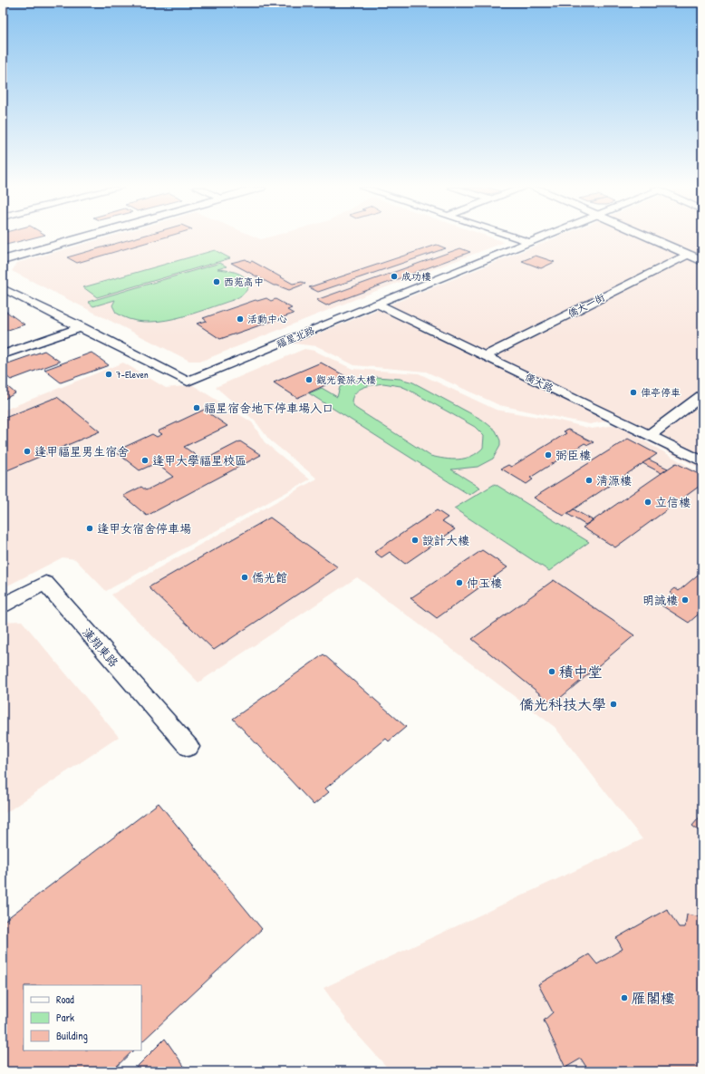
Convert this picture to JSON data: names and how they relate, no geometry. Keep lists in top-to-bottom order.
{
  "streets": {
    "street": [
      "僑大一街",
      "福星北路",
      "僑大路",
      "漢翔東路"
    ]
  },
  "crossings": [
    ["僑大一街", "僑大路"],
    ["福星北路", "僑大路"]
  ],
  "places": [
    "成功樓",
    "西苑高中",
    "活動中心",
    "7-Eleven",
    "觀光餐旅大樓",
    "俥亭停車",
    "福星宿舍地下停車場入口",
    "逢甲福星男生宿舍",
    "弼臣樓",
    "逢甲大學福星校區",
    "清源樓",
    "立信樓",
    "逢甲女宿舍停車場",
    "設計大樓",
    "僑光館",
    "仲玉樓",
    "明誠樓",
    "積中堂",
    "僑光科技大學",
    "雁閣樓"
  ],
  "legend": ["Road", "Park", "Building"]
}
